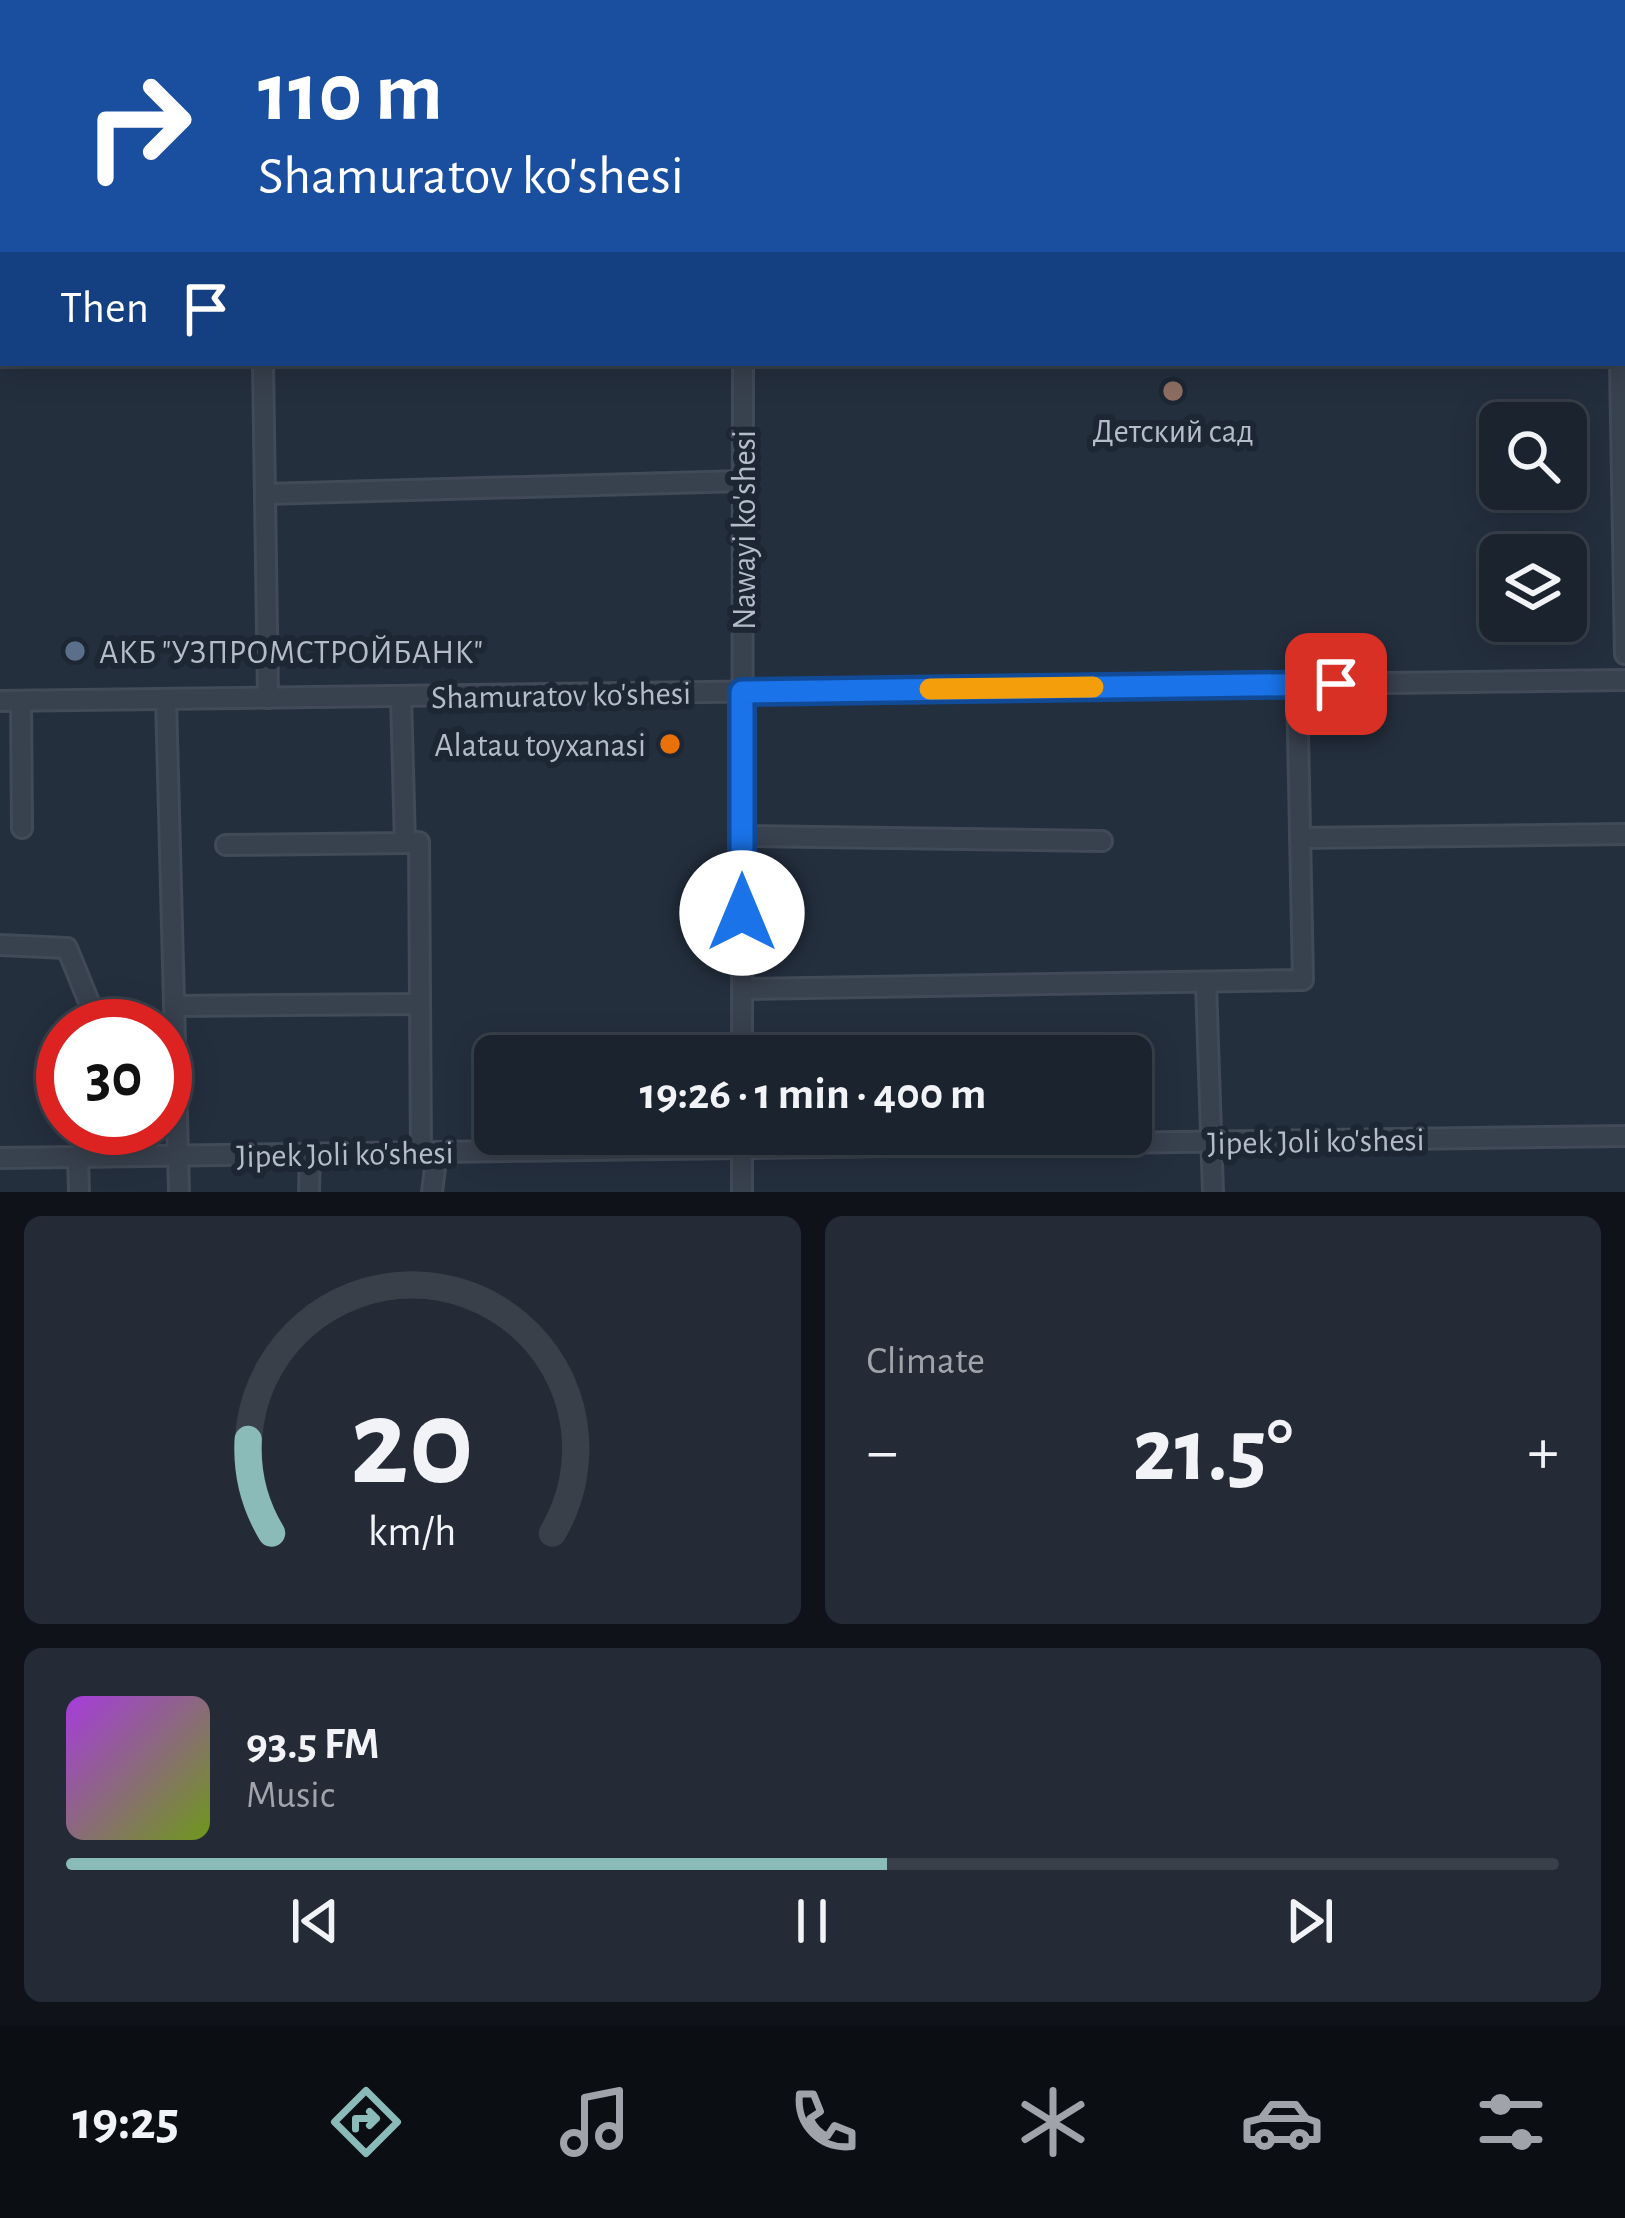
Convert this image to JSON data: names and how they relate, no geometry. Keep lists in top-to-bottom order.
{
  "streets": {
    "street": ["Nawayi ko'shesi", "Shamuratov ko'shesi", "Jipek Joli ko'shesi"]
  },
  "crossings": [
    ["Nawayi ko'shesi", "Shamuratov ko'shesi"]
  ],
  "places": ["Детский сад", "АКБ \"УЗПРОМСТРОЙБАНК\"", "Alatau toyxanasi"],
  "page": {
    "turn": ["110 m", "Shamuratov ko'shesi"],
    "then": "Then",
    "limit": "30",
    "trip": "19:26 · 1 min · 400 m",
    "tile": "Climate",
    "heat": ["−", "21.5°", "+"],
    "song": ["93.5 FM", "Music"],
    "tabs": "19:25",
    "gauge": ["20", "km/h"]
  }
}
